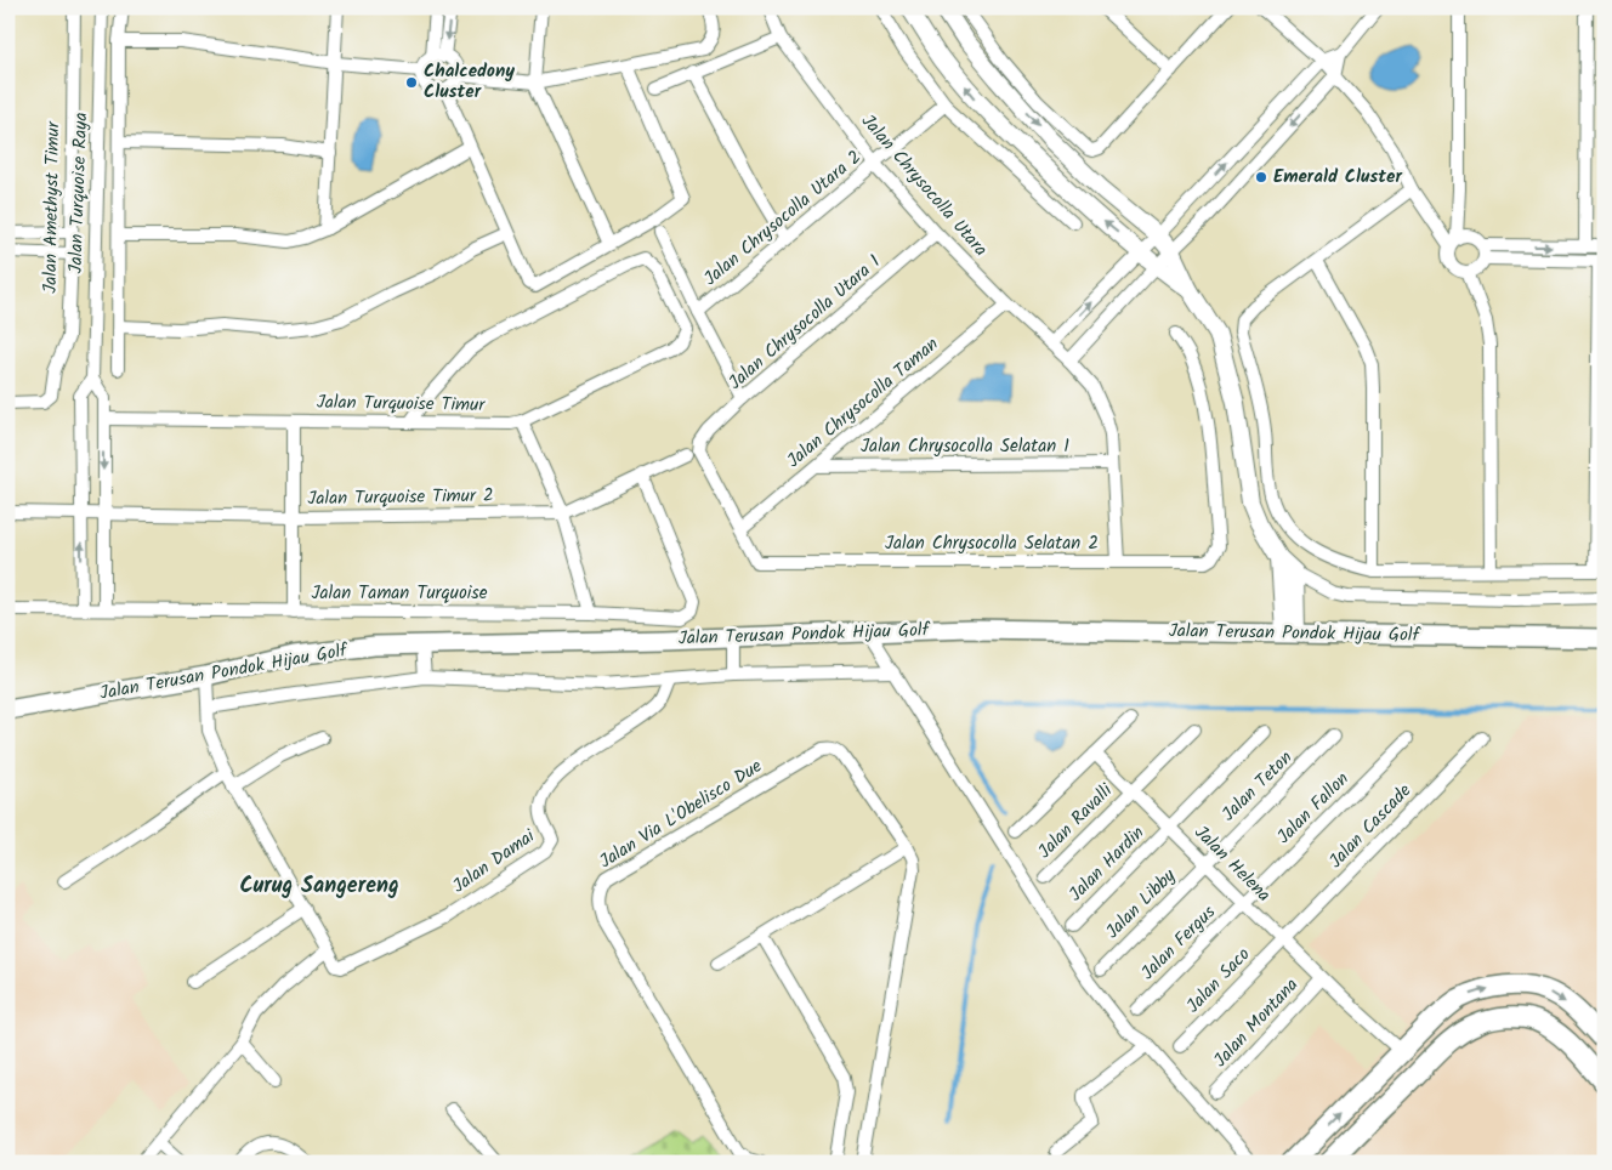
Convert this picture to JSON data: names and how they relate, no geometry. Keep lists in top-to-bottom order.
{
  "streets": {
    "main road": ["Jalan Terusan Pondok Hijau Golf"],
    "street": [
      "Jalan Chrysocolla Utara",
      "Jalan Turquoise Raya",
      "Jalan Amethyst Timur",
      "Jalan Chrysocolla Utara 2",
      "Jalan Chrysocolla Utara 1",
      "Jalan Chrysocolla Taman",
      "Jalan Turquoise Timur",
      "Jalan Chrysocolla Selatan 1",
      "Jalan Turquoise Timur 2",
      "Jalan Chrysocolla Selatan 2",
      "Jalan Taman Turquoise",
      "Jalan Teton",
      "Jalan Fallon",
      "Jalan Via L'Obelisco Due",
      "Jalan Ravalli",
      "Jalan Cascade",
      "Jalan Damai",
      "Jalan Hardin",
      "Jalan Helena",
      "Jalan Libby",
      "Jalan Fergus",
      "Jalan Saco",
      "Jalan Montana"
    ]
  },
  "crossings": [
    ["Jalan Chrysocolla Utara", "Jalan Chrysocolla Utara 2"],
    ["Jalan Chrysocolla Utara", "Jalan Chrysocolla Utara 1"],
    ["Jalan Chrysocolla Utara", "Jalan Chrysocolla Taman"],
    ["Jalan Chrysocolla Utara", "Jalan Chrysocolla Selatan 1"],
    ["Jalan Chrysocolla Utara", "Jalan Chrysocolla Selatan 2"],
    ["Jalan Chrysocolla Utara 1", "Jalan Chrysocolla Taman"],
    ["Jalan Chrysocolla Utara 1", "Jalan Chrysocolla Selatan 2"],
    ["Jalan Chrysocolla Taman", "Jalan Chrysocolla Selatan 1"],
    ["Jalan Chrysocolla Taman", "Jalan Chrysocolla Selatan 2"],
    ["Jalan Turquoise Timur 2", "Jalan Taman Turquoise"],
    ["Jalan Teton", "Jalan Helena"],
    ["Jalan Teton", "Jalan Libby"],
    ["Jalan Fallon", "Jalan Helena"],
    ["Jalan Fallon", "Jalan Fergus"],
    ["Jalan Ravalli", "Jalan Helena"],
    ["Jalan Cascade", "Jalan Helena"],
    ["Jalan Cascade", "Jalan Saco"],
    ["Jalan Hardin", "Jalan Helena"],
    ["Jalan Helena", "Jalan Libby"],
    ["Jalan Helena", "Jalan Fergus"],
    ["Jalan Helena", "Jalan Saco"],
    ["Jalan Helena", "Jalan Montana"]
  ],
  "districts": ["Curug Sangereng"],
  "places": ["Chalcedony Cluster", "Emerald Cluster"]
}
